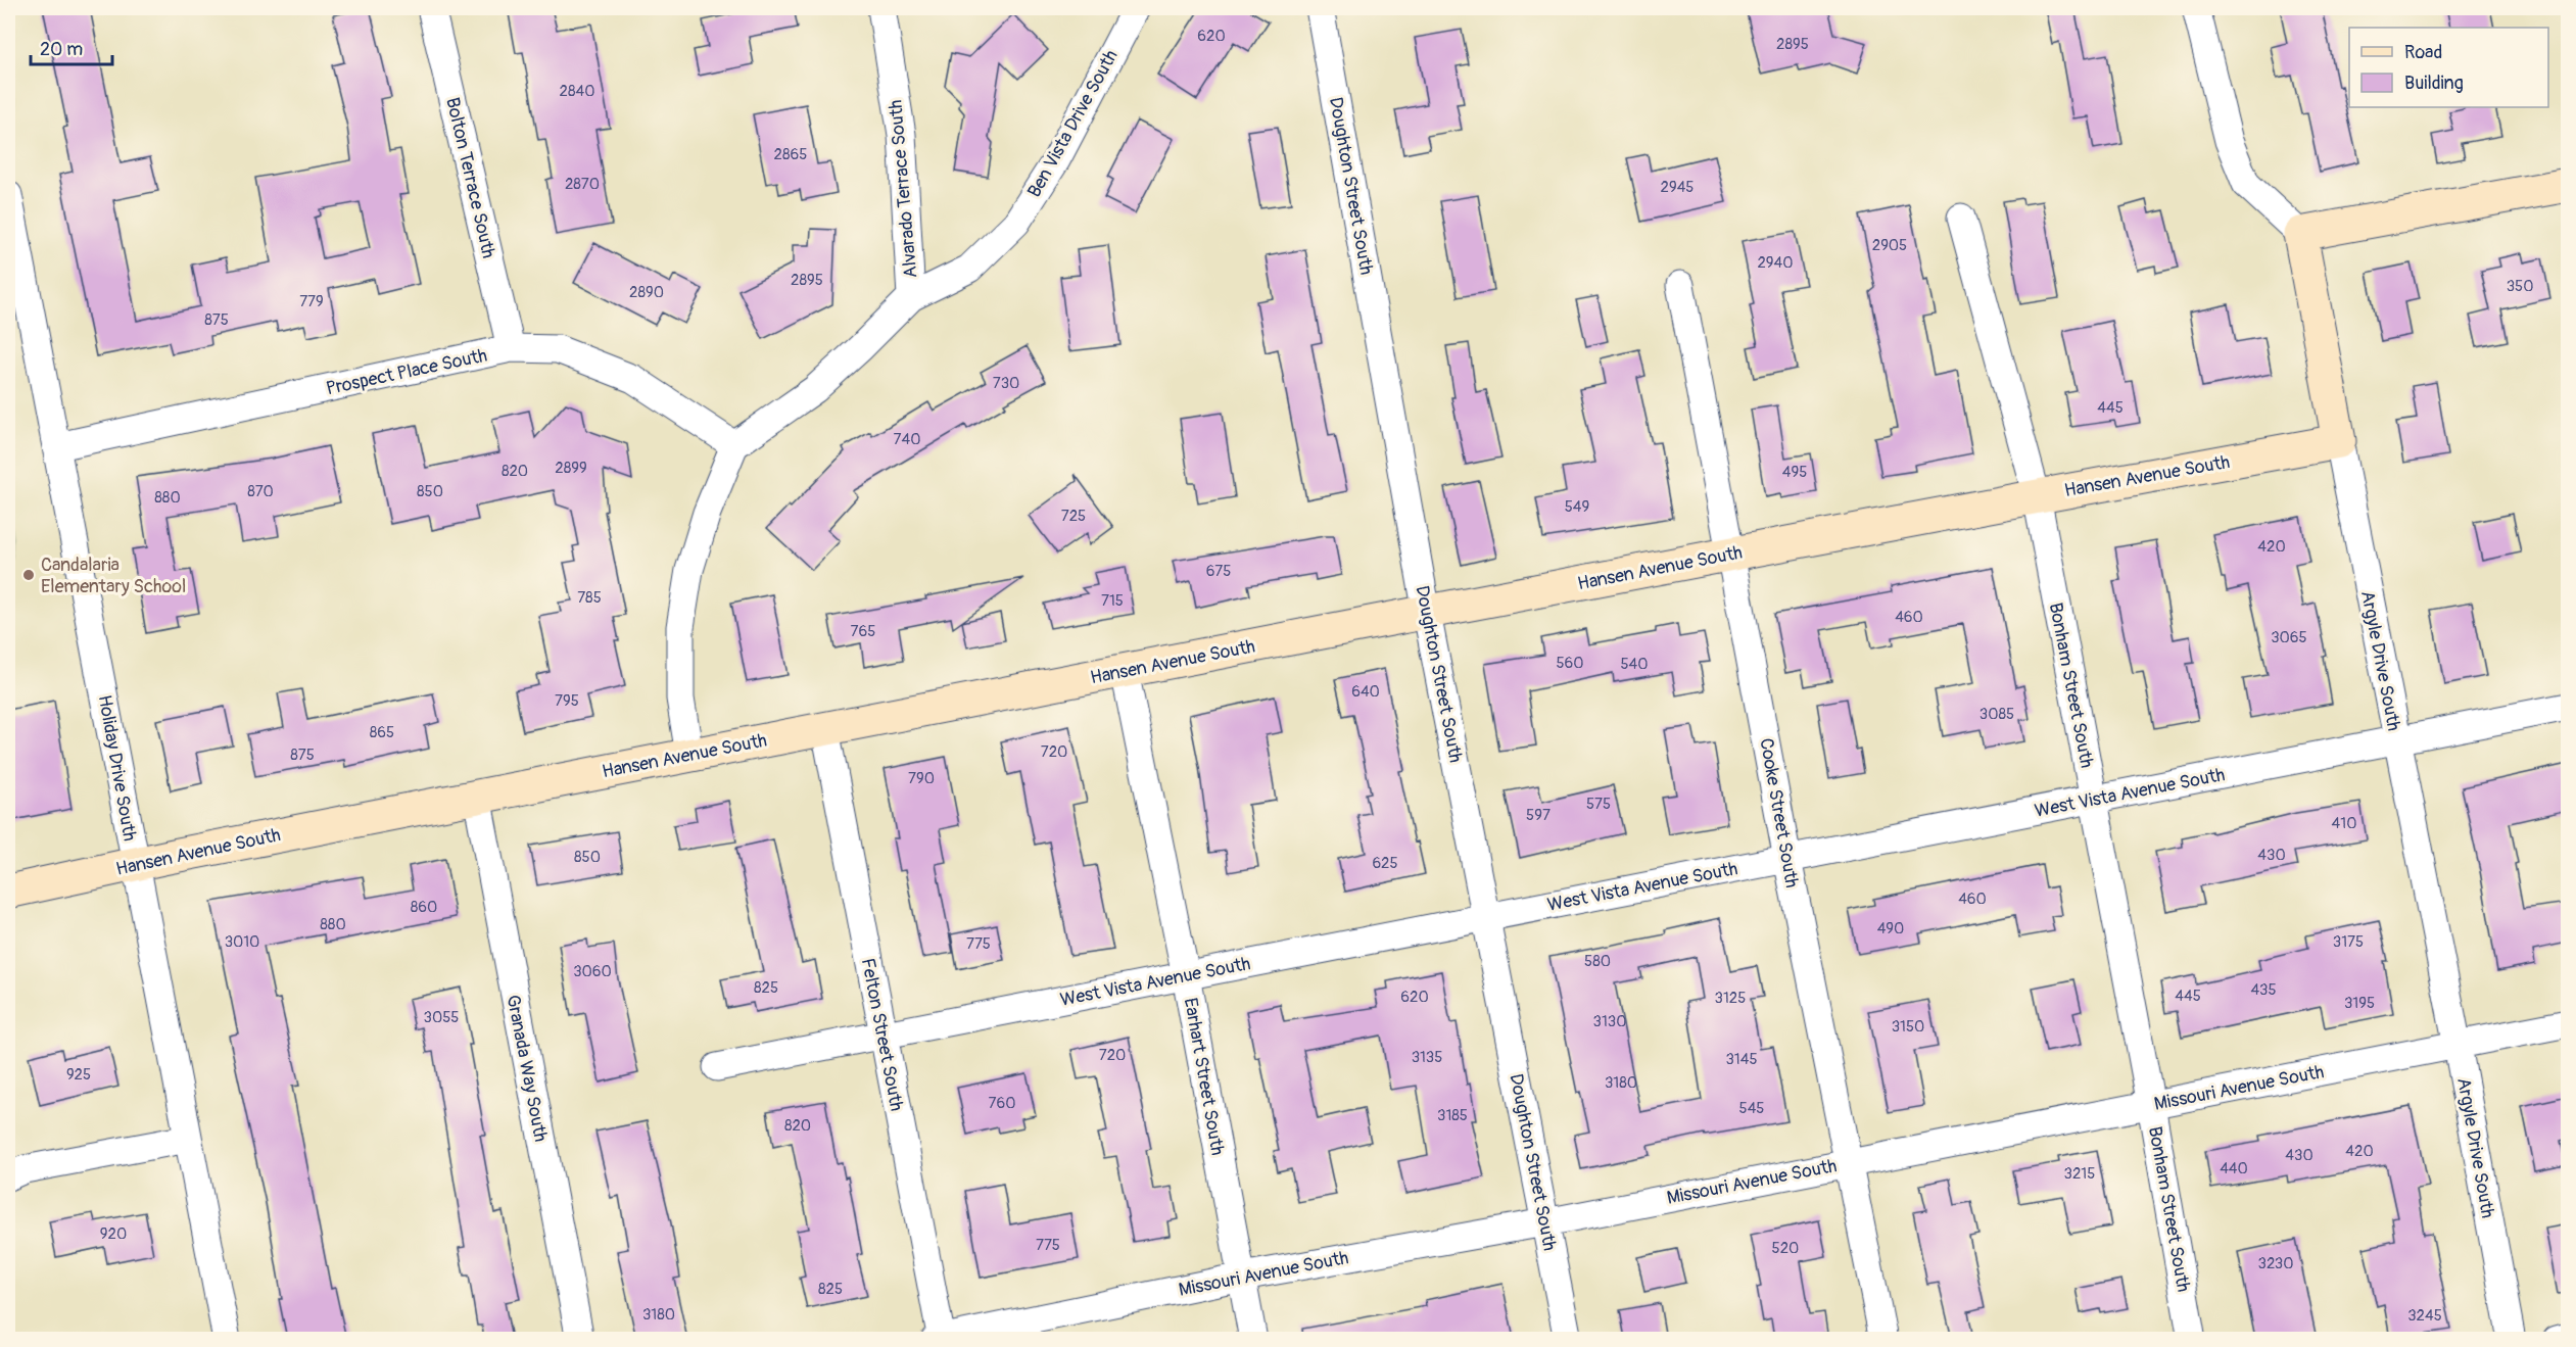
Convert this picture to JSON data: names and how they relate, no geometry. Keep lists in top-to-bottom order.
{
  "streets": {
    "street": [
      "Ben Vista Drive South",
      "Bolton Terrace South",
      "Doughton Street South",
      "Alvarado Terrace South",
      "Prospect Place South",
      "Hansen Avenue South",
      "Argyle Drive South",
      "Bonham Street South",
      "Holiday Drive South",
      "West Vista Avenue South",
      "Cooke Street South",
      "Felton Street South",
      "Granada Way South",
      "Earhart Street South",
      "Missouri Avenue South"
    ]
  },
  "crossings": [
    ["Ben Vista Drive South", "Alvarado Terrace South"],
    ["Ben Vista Drive South", "Prospect Place South"],
    ["Bolton Terrace South", "Prospect Place South"],
    ["Doughton Street South", "Hansen Avenue South"],
    ["Doughton Street South", "West Vista Avenue South"],
    ["Doughton Street South", "Missouri Avenue South"],
    ["Prospect Place South", "Holiday Drive South"],
    ["Hansen Avenue South", "Argyle Drive South"],
    ["Hansen Avenue South", "Bonham Street South"],
    ["Hansen Avenue South", "Holiday Drive South"],
    ["Hansen Avenue South", "Cooke Street South"],
    ["Hansen Avenue South", "Felton Street South"],
    ["Hansen Avenue South", "Granada Way South"],
    ["Hansen Avenue South", "Earhart Street South"],
    ["Argyle Drive South", "West Vista Avenue South"],
    ["Argyle Drive South", "Missouri Avenue South"],
    ["Bonham Street South", "West Vista Avenue South"],
    ["Bonham Street South", "Missouri Avenue South"],
    ["West Vista Avenue South", "Cooke Street South"],
    ["West Vista Avenue South", "Felton Street South"],
    ["West Vista Avenue South", "Earhart Street South"],
    ["Cooke Street South", "Missouri Avenue South"],
    ["Felton Street South", "Missouri Avenue South"],
    ["Earhart Street South", "Missouri Avenue South"]
  ],
  "places": ["Candalaria Elementary School"],
  "house_numbers": [
    "620",
    "2895",
    "2840",
    "2865",
    "2870",
    "2945",
    "2905",
    "2940",
    "2895",
    "350",
    "2890",
    "779",
    "875",
    "730",
    "445",
    "740",
    "2899",
    "820",
    "495",
    "870",
    "850",
    "880",
    "549",
    "725",
    "420",
    "675",
    "785",
    "715",
    "460",
    "765",
    "3065",
    "560",
    "540",
    "640",
    "795",
    "3085",
    "865",
    "720",
    "875",
    "790",
    "575",
    "597",
    "410",
    "430",
    "850",
    "625",
    "460",
    "860",
    "880",
    "490",
    "3010",
    "3175",
    "775",
    "580",
    "3060",
    "825",
    "435",
    "445",
    "620",
    "3125",
    "3195",
    "3055",
    "3130",
    "3150",
    "720",
    "3135",
    "3145",
    "925",
    "3180",
    "760",
    "545",
    "3185",
    "820",
    "420",
    "430",
    "440",
    "3215",
    "920",
    "775",
    "520",
    "3230",
    "825",
    "3180",
    "3245"
  ],
  "legend": ["Road", "Building"],
  "scale_bar": "20 m"
}
